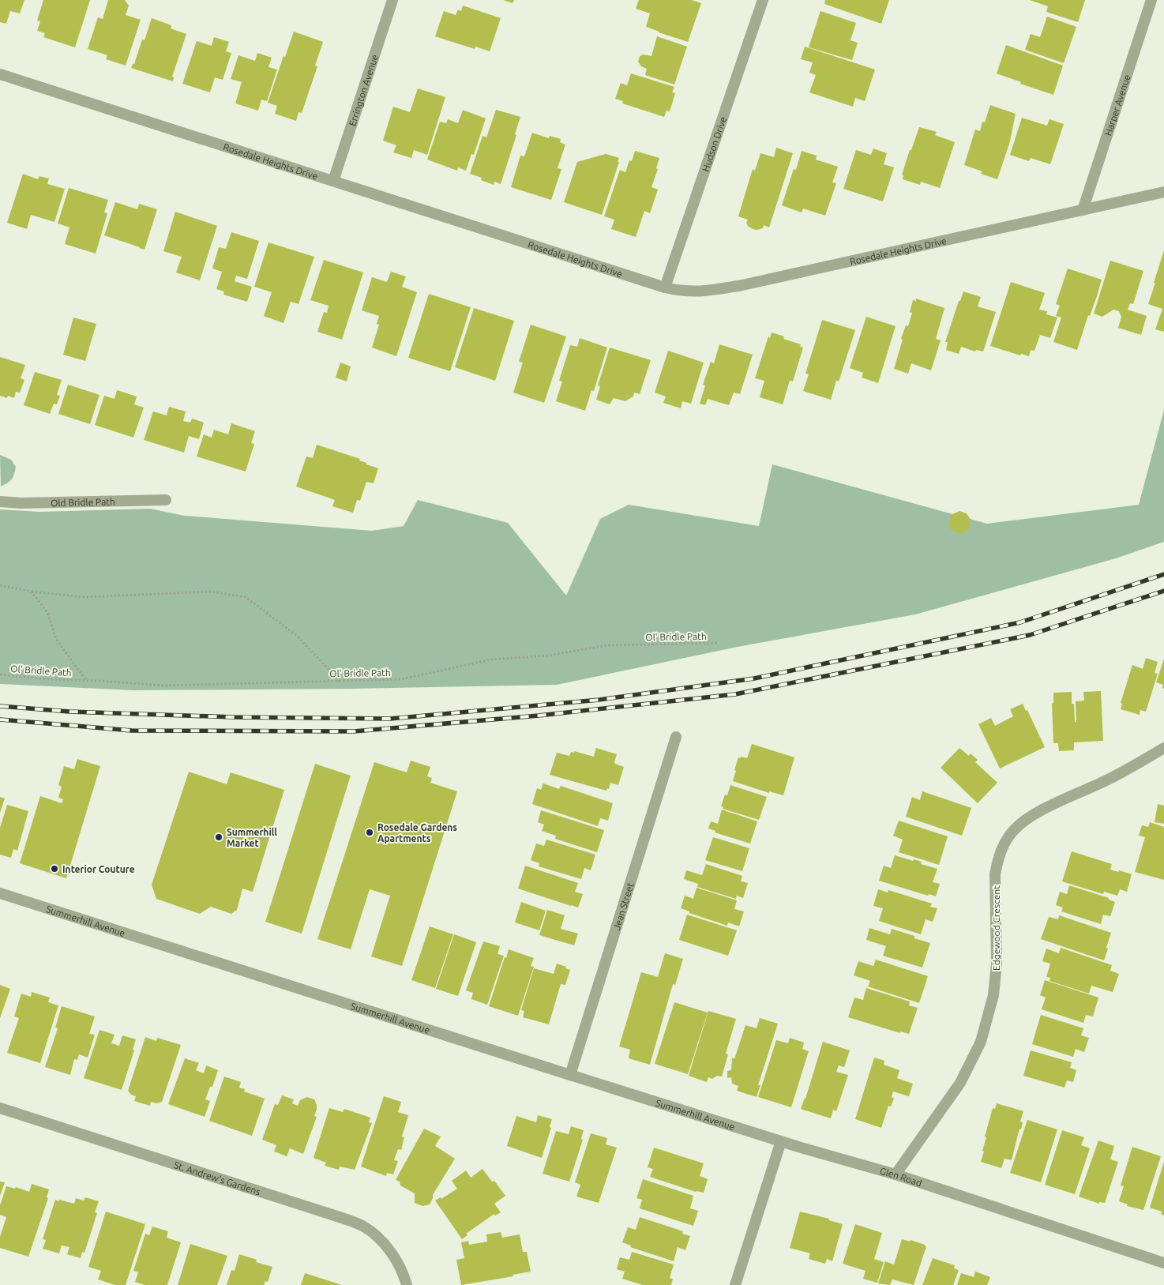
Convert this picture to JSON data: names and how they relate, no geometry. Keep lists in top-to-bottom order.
{
  "streets": {
    "street": [
      "Errington Avenue",
      "Harper Avenue",
      "Hudson Drive",
      "Rosedale Heights Drive",
      "Old Bridle Path",
      "Jean Street",
      "Summerhill Avenue",
      "Edgewood Crescent",
      "Glen Road",
      "St. Andrew's Gardens"
    ],
    "path": ["Ol' Bridle Path"]
  },
  "crossings": [
    ["Errington Avenue", "Rosedale Heights Drive"],
    ["Harper Avenue", "Rosedale Heights Drive"],
    ["Hudson Drive", "Rosedale Heights Drive"],
    ["Jean Street", "Summerhill Avenue"],
    ["Summerhill Avenue", "Glen Road"],
    ["Edgewood Crescent", "Glen Road"]
  ],
  "places": ["Rosedale Gardens Apartments", "Summerhill Market", "Interior Couture"]
}
